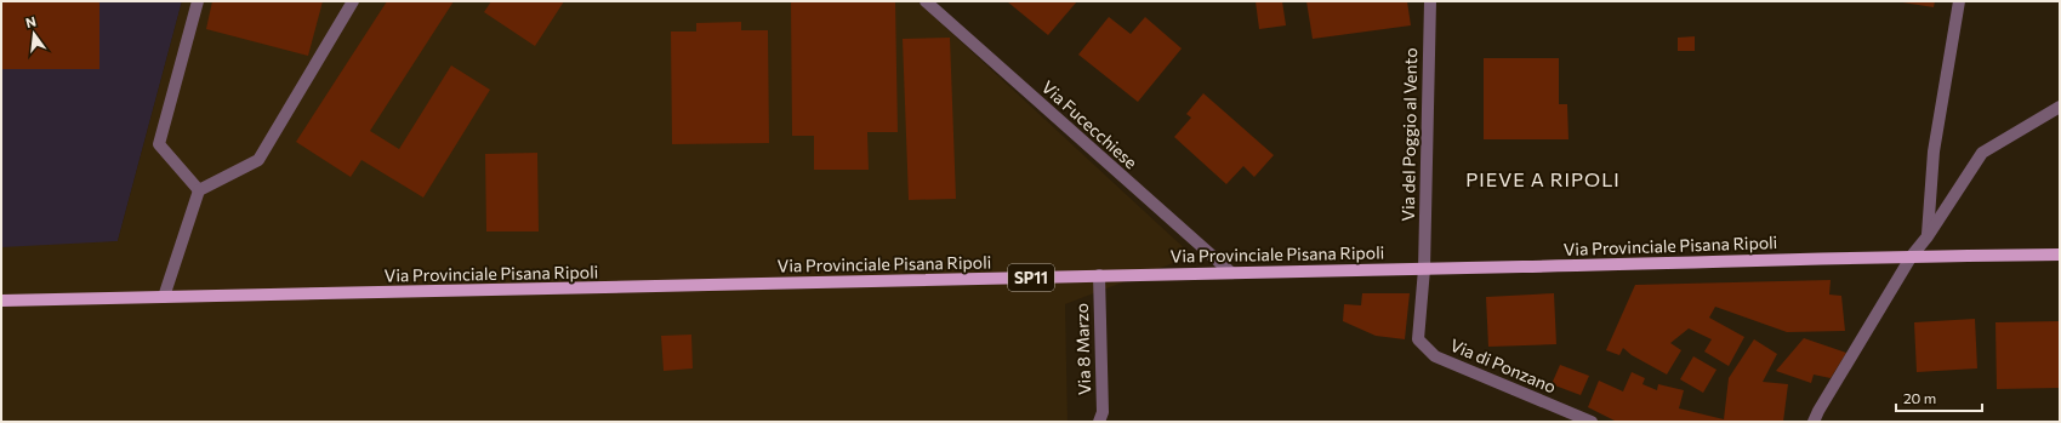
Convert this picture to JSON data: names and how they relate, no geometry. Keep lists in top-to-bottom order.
{
  "streets": {
    "main road": ["Via Provinciale Pisana Ripoli", "SP11"],
    "street": [
      "Via Fucecchiese",
      "Via del Poggio al Vento",
      "Via 8 Marzo",
      "Via di Ponzano"
    ]
  },
  "crossings": [
    ["Via Fucecchiese", "Via Provinciale Pisana Ripoli"],
    ["Via del Poggio al Vento", "Via Provinciale Pisana Ripoli"],
    ["Via del Poggio al Vento", "Via di Ponzano"],
    ["Via Provinciale Pisana Ripoli", "Via 8 Marzo"],
    ["Via Provinciale Pisana Ripoli", "Via di Ponzano"]
  ],
  "districts": ["PIEVE A RIPOLI"],
  "scale_bar": "20 m",
  "north": "top"
}
